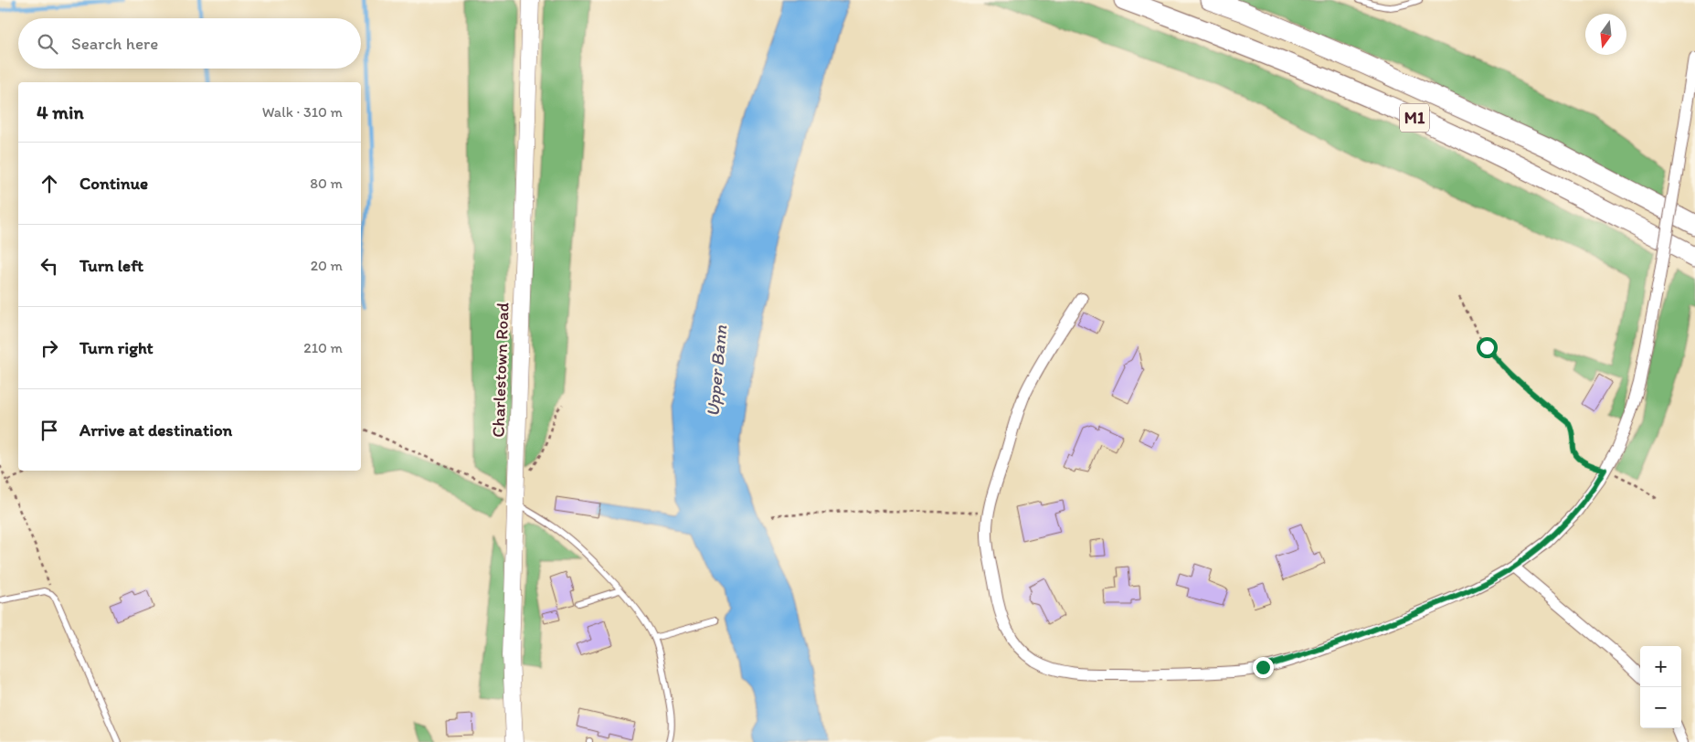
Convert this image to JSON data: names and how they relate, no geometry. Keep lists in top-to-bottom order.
{
  "streets": {
    "highway": ["M1"],
    "main road": ["Charlestown Road"]
  },
  "water": ["Upper Bann"],
  "north": "bottom",
  "page": {
    "search": "Search here",
    "heading": ["4 min", "Walk · 310 m"],
    "list": [
      ["Continue", "80 m"],
      ["Turn left", "20 m"],
      ["Turn right", "210 m"],
      "Arrive at destination"
    ],
    "map_buttons": ["+", "−"]
  }
}
